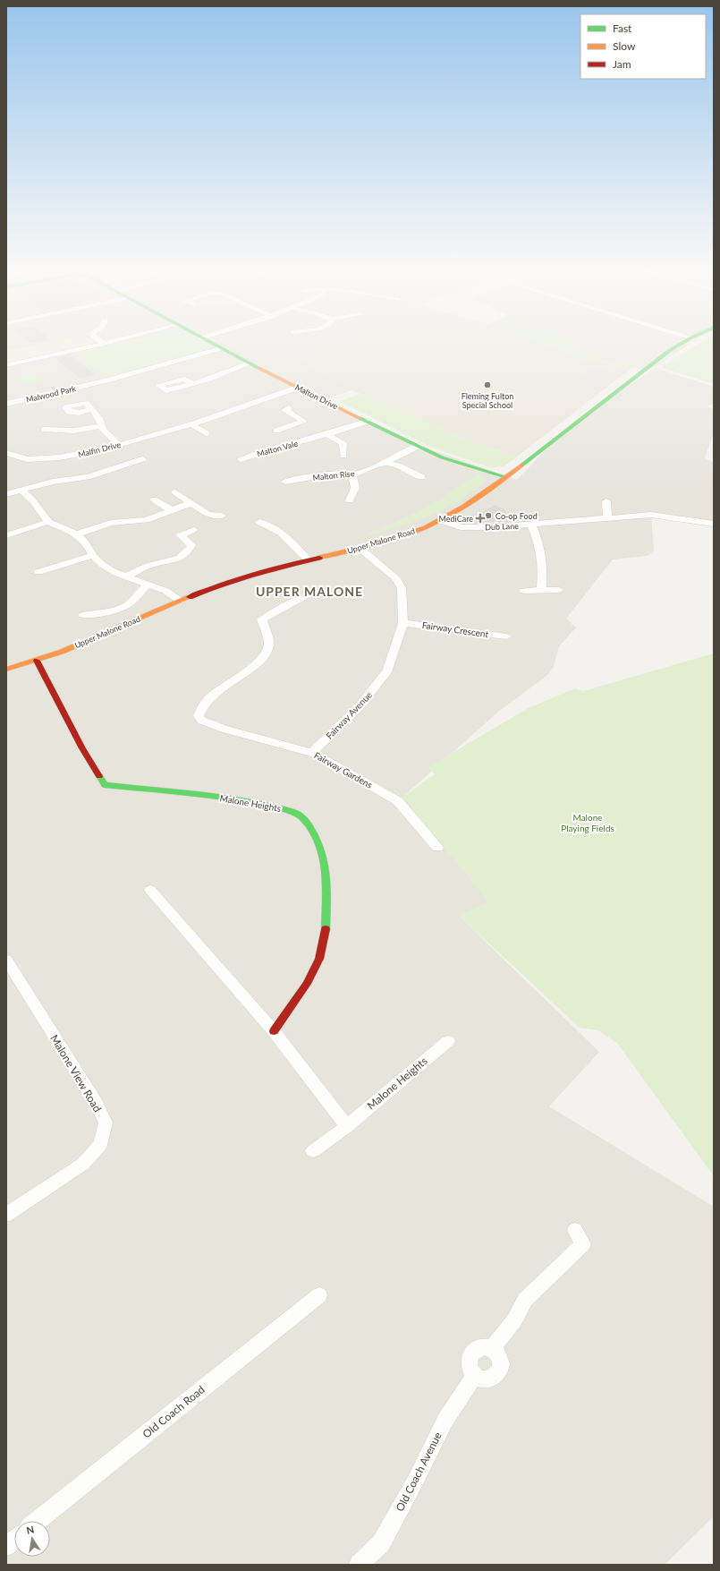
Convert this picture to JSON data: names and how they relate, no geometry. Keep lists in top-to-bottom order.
{
  "streets": {
    "street": [
      "Malwood Park",
      "Malton Drive",
      "Malton Vale",
      "Malfin Drive",
      "Malton Rise",
      "Dub Lane",
      "Upper Malone Road",
      "Fairway Crescent",
      "Fairway Avenue",
      "Fairway Gardens",
      "Malone Heights",
      "Malone View Road",
      "Old Coach Road",
      "Old Coach Avenue"
    ]
  },
  "crossings": [
    ["Malwood Park", "Malton Drive"],
    ["Malton Drive", "Malton Vale"],
    ["Malton Drive", "Malfin Drive"],
    ["Malton Drive", "Malton Rise"],
    ["Malton Drive", "Upper Malone Road"],
    ["Dub Lane", "Upper Malone Road"],
    ["Upper Malone Road", "Fairway Avenue"],
    ["Upper Malone Road", "Malone Heights"],
    ["Fairway Crescent", "Fairway Avenue"],
    ["Fairway Avenue", "Fairway Gardens"]
  ],
  "districts": ["UPPER MALONE"],
  "parks": ["Malone Playing Fields"],
  "places": {
    "other": ["Fleming Fulton Special School", "Co-op Food"],
    "health": ["MediCare"]
  },
  "legend": ["Fast", "Slow", "Jam"],
  "north": "top"
}
